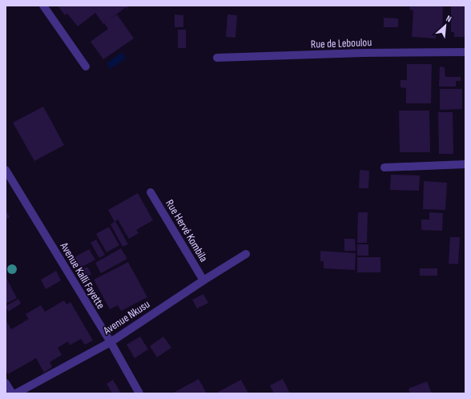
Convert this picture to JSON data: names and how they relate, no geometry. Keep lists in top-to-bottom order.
{
  "streets": {
    "street": [
      "Rue de Leboulou",
      "Rue Hervé Kombila",
      "Avenue Kalli Fayette",
      "Avenue Nkusu"
    ]
  },
  "crossings": [
    ["Rue Hervé Kombila", "Avenue Nkusu"],
    ["Avenue Kalli Fayette", "Avenue Nkusu"]
  ],
  "north": "top right"
}
